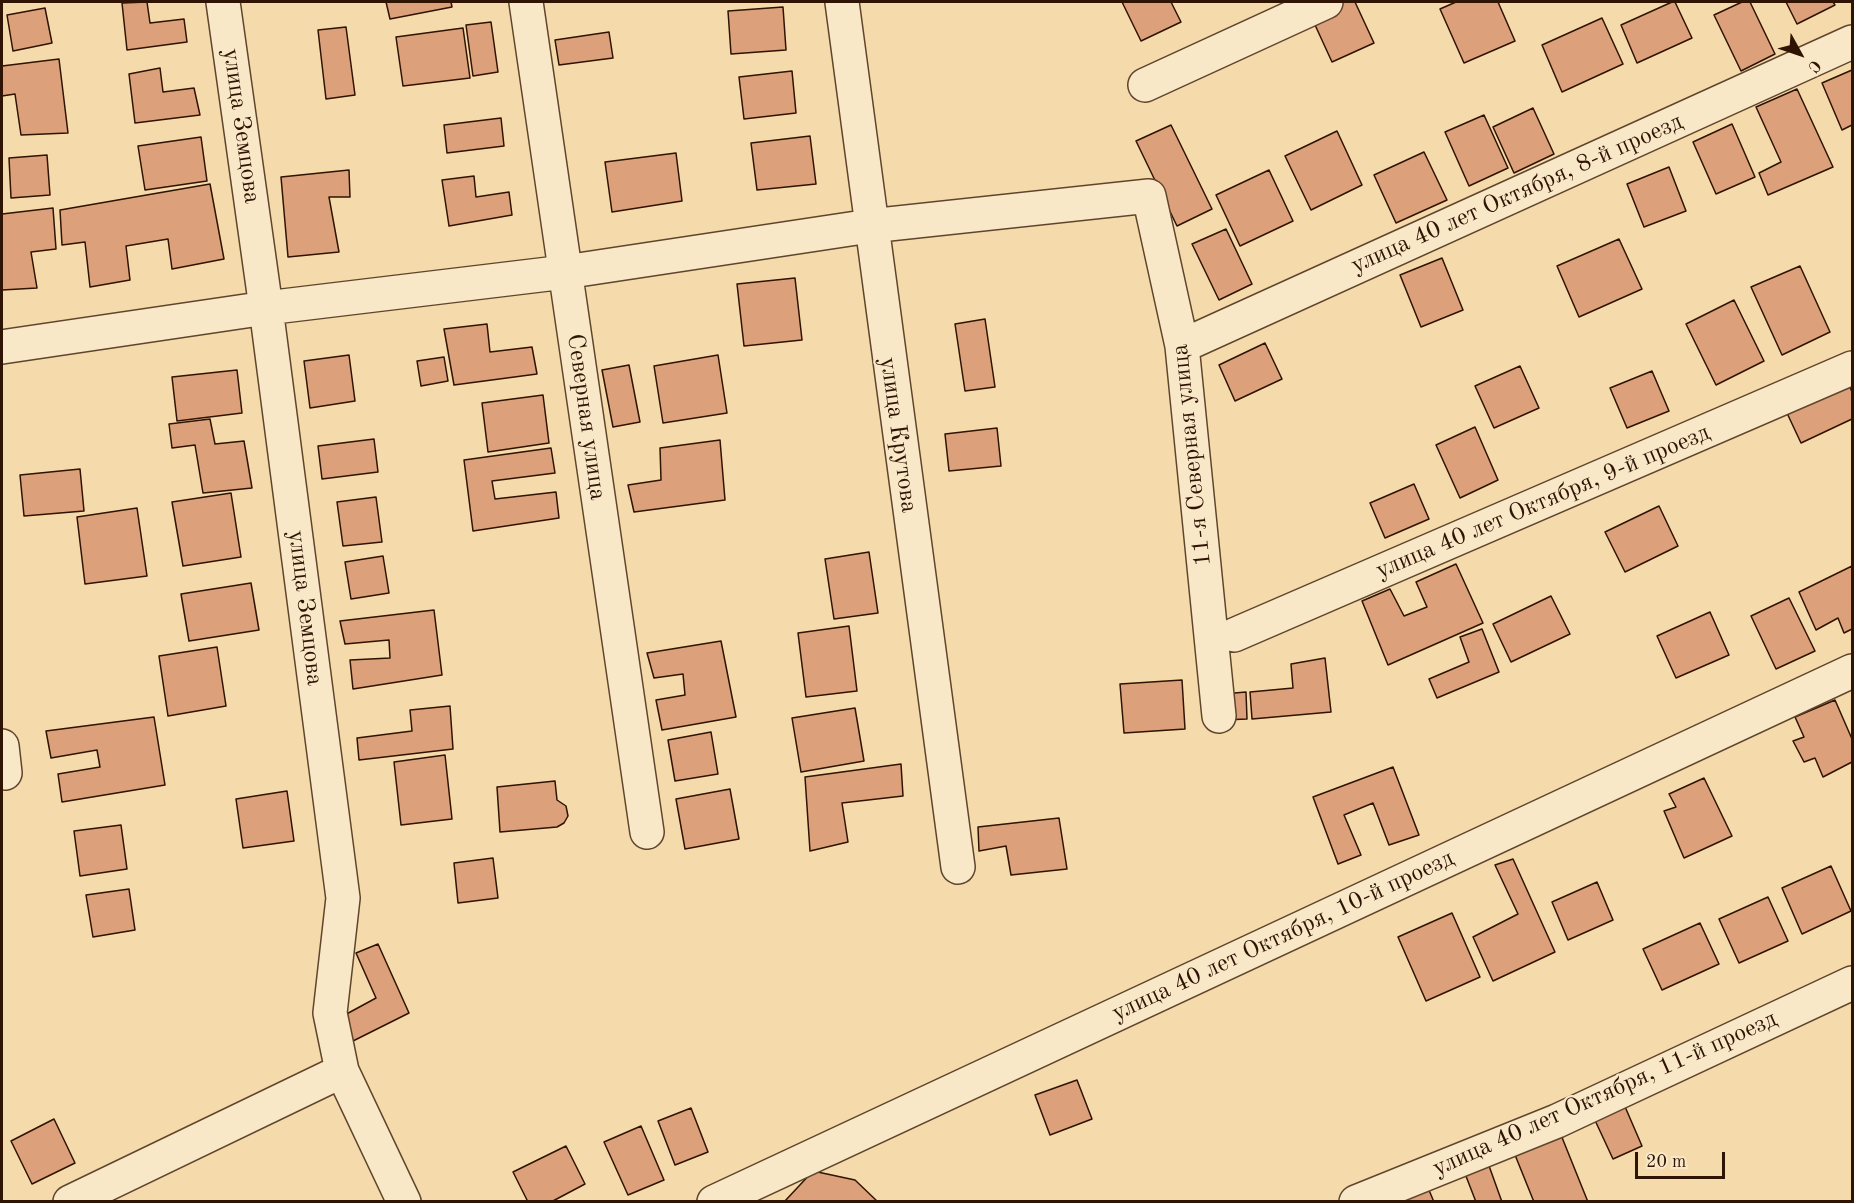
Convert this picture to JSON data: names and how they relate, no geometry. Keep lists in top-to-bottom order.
{
  "streets": {
    "street": [
      "улица Земцова",
      "улица 40 лет Октября, 8-й проезд",
      "Северная улица",
      "улица Крутова",
      "11-я Северная улица",
      "улица 40 лет Октября, 9-й проезд",
      "улица 40 лет Октября, 10-й проезд",
      "улица 40 лет Октября, 11-й проезд"
    ]
  },
  "crossings": [
    ["улица 40 лет Октября, 8-й проезд", "11-я Северная улица"],
    ["улица Крутова", "11-я Северная улица"]
  ],
  "scale_bar": "20 m",
  "north": "bottom right"
}
